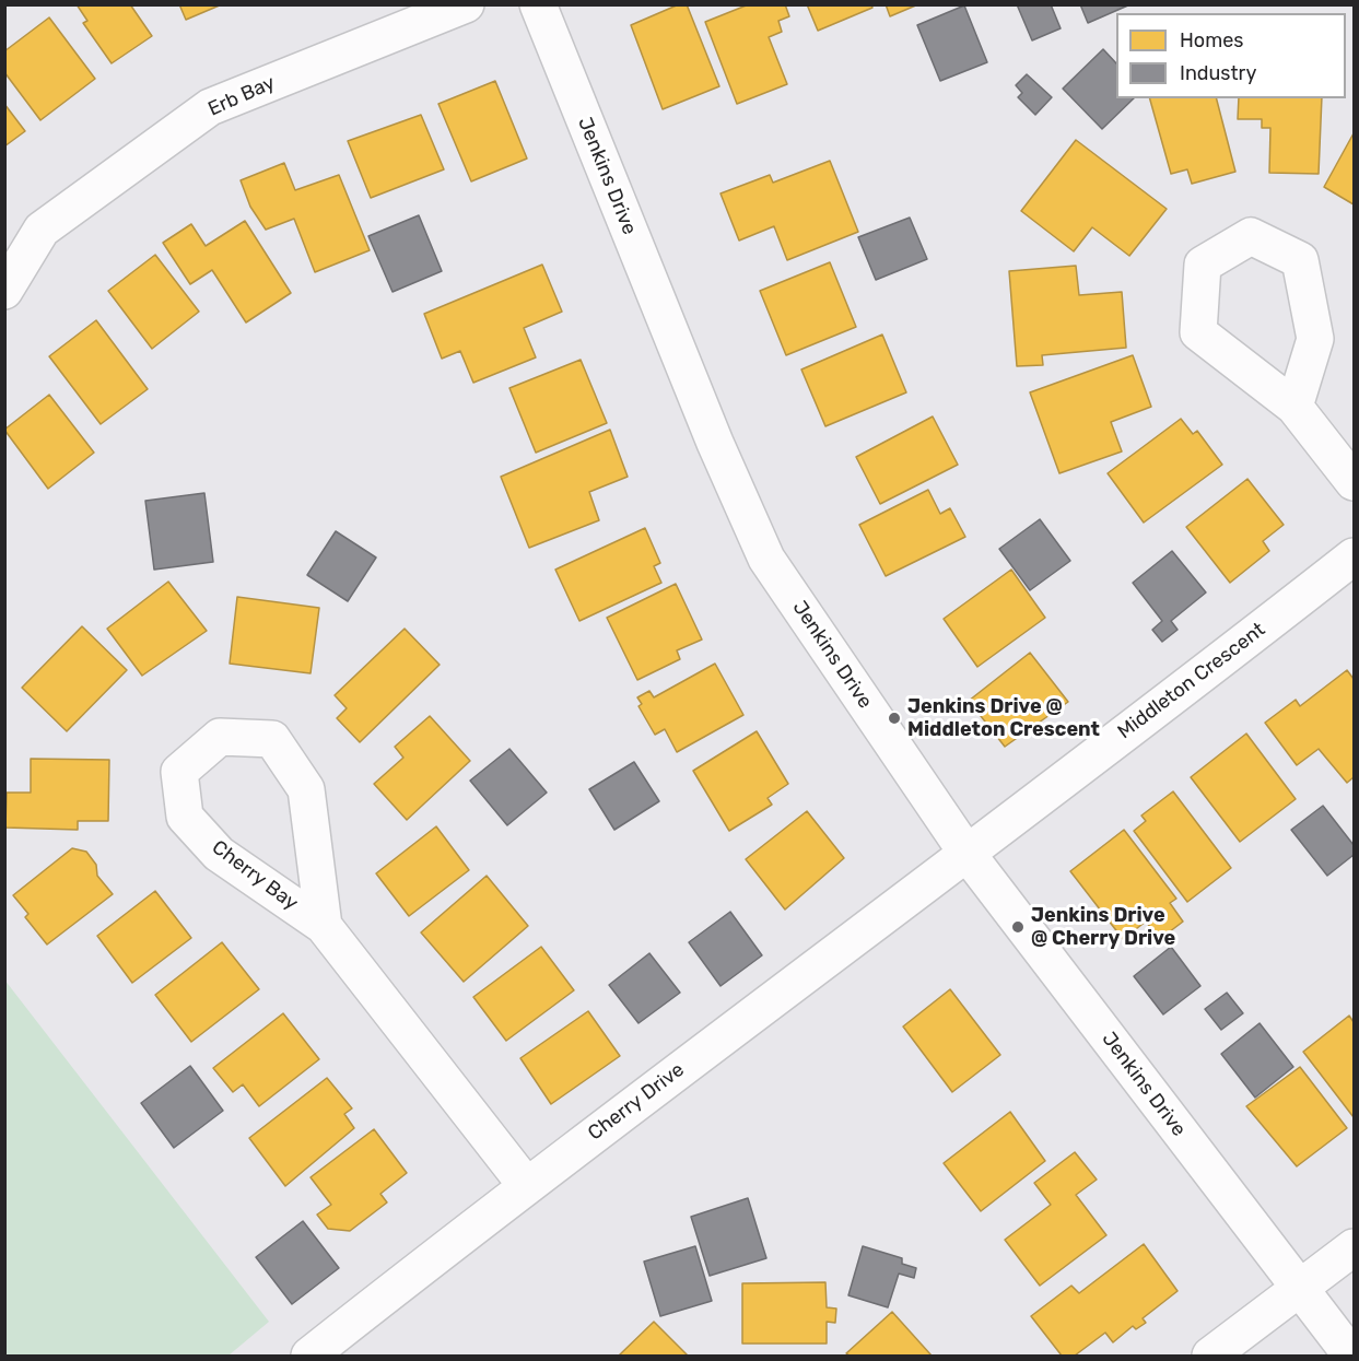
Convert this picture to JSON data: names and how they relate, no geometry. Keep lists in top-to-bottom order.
{
  "streets": {
    "street": [
      "Erb Bay",
      "Jenkins Drive",
      "Middleton Crescent",
      "Cherry Bay",
      "Cherry Drive"
    ]
  },
  "crossings": [
    ["Jenkins Drive", "Middleton Crescent"],
    ["Jenkins Drive", "Cherry Drive"],
    ["Middleton Crescent", "Cherry Drive"],
    ["Cherry Bay", "Cherry Drive"]
  ],
  "places": ["Jenkins Drive @ Middleton Crescent", "Jenkins Drive @ Cherry Drive"],
  "legend": ["Homes", "Industry"]
}
